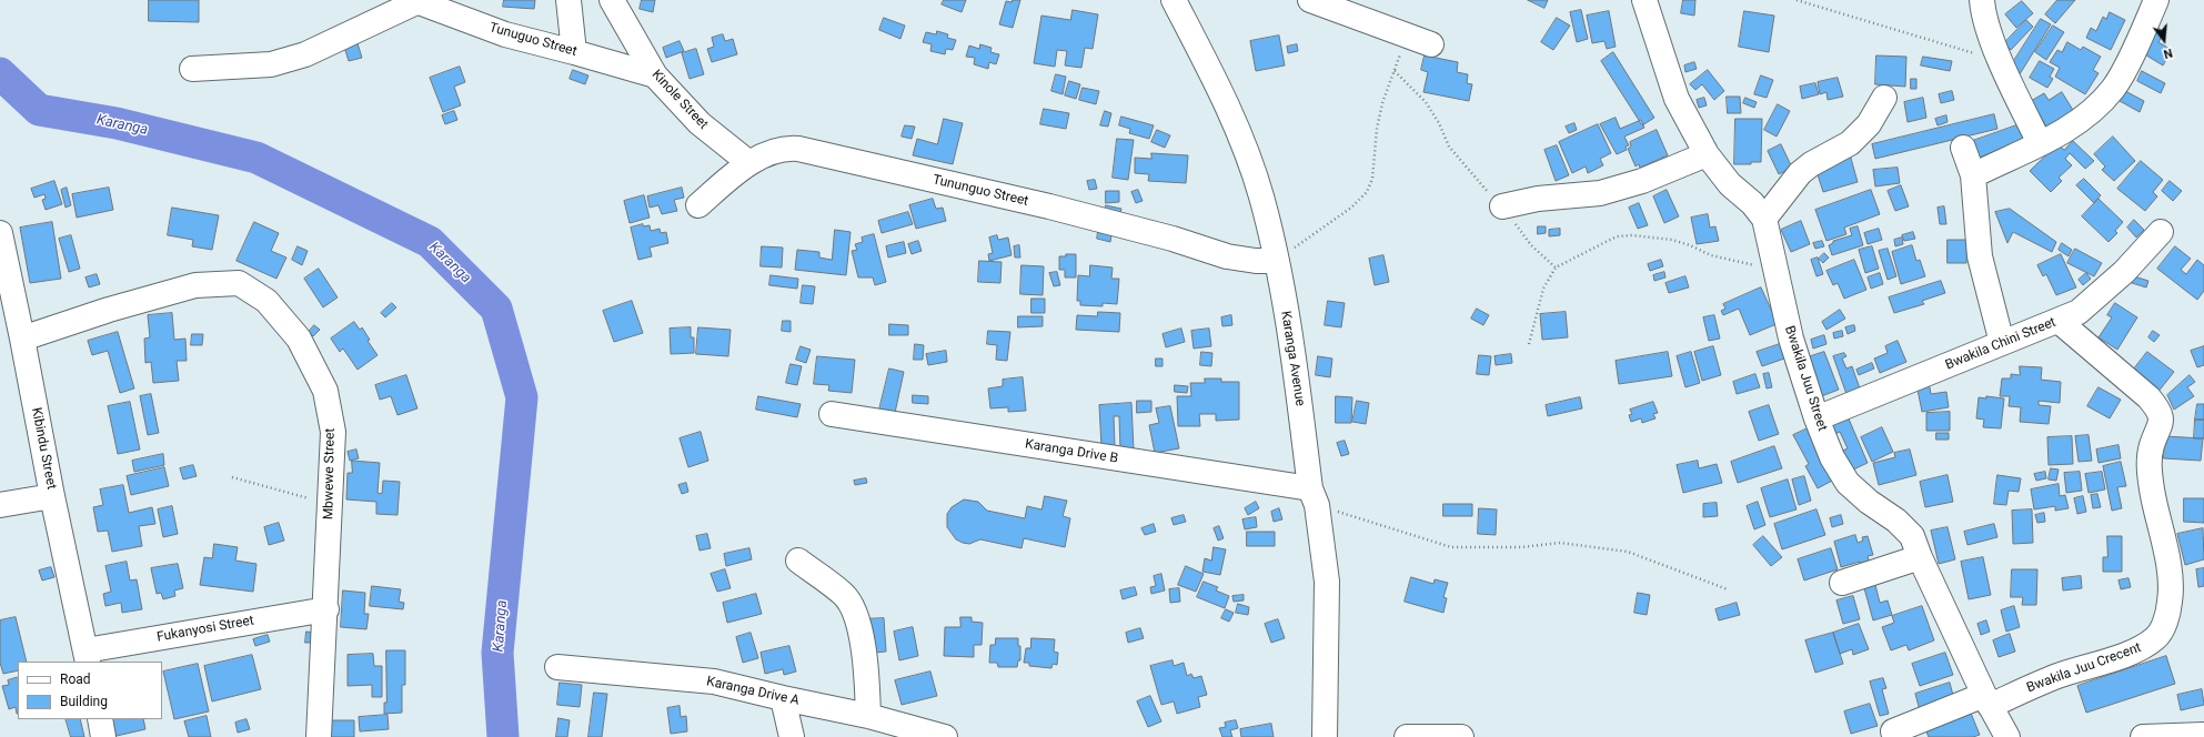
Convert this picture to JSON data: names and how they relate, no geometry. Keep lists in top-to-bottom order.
{
  "streets": {
    "street": [
      "Tunuguo Street",
      "Kinole Street",
      "Tununguo Street",
      "Bwakila Chini Street",
      "Karanga Avenue",
      "Bwakila Juu Street",
      "Kibindu Street",
      "Karanga Drive B",
      "Mbwewe Street",
      "Fukanyosi Street",
      "Bwakila Juu Crecent",
      "Karanga Drive A"
    ]
  },
  "crossings": [
    ["Tunuguo Street", "Kinole Street"],
    ["Kinole Street", "Tununguo Street"],
    ["Tununguo Street", "Karanga Avenue"],
    ["Bwakila Chini Street", "Bwakila Juu Street"],
    ["Bwakila Chini Street", "Bwakila Juu Crecent"],
    ["Karanga Avenue", "Karanga Drive B"],
    ["Bwakila Juu Street", "Bwakila Juu Crecent"],
    ["Kibindu Street", "Mbwewe Street"],
    ["Kibindu Street", "Fukanyosi Street"],
    ["Mbwewe Street", "Fukanyosi Street"]
  ],
  "water": ["Karanga"],
  "legend": ["Road", "Building"],
  "north": "bottom"
}
